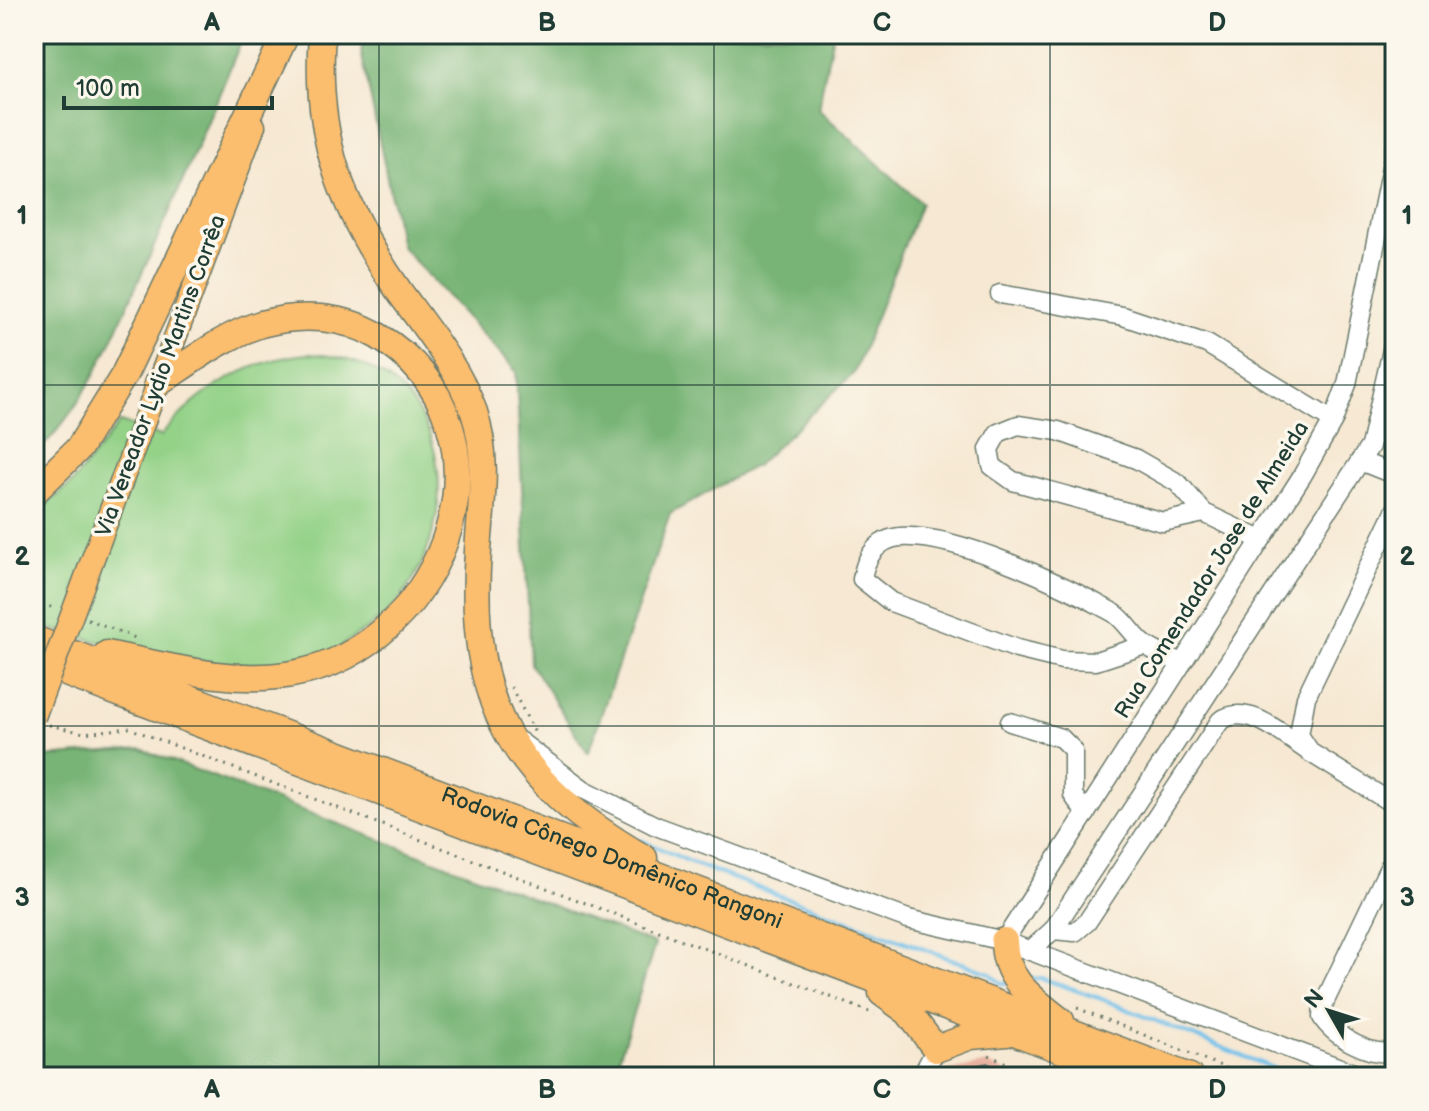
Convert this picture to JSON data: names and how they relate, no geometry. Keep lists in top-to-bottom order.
{
  "streets": {
    "highway": ["Rodovia Cônego Domênico Rangoni"],
    "main road": ["Via Vereador Lydio Martins Corrêa"],
    "street": ["Rua Comendador Jose de Almeida"]
  },
  "scale_bar": "100 m",
  "north": "top left",
  "grid": {
    "columns": [
      "A",
      "B",
      "C",
      "D"
    ],
    "rows": ["1", "2", "3"]
  }
}
